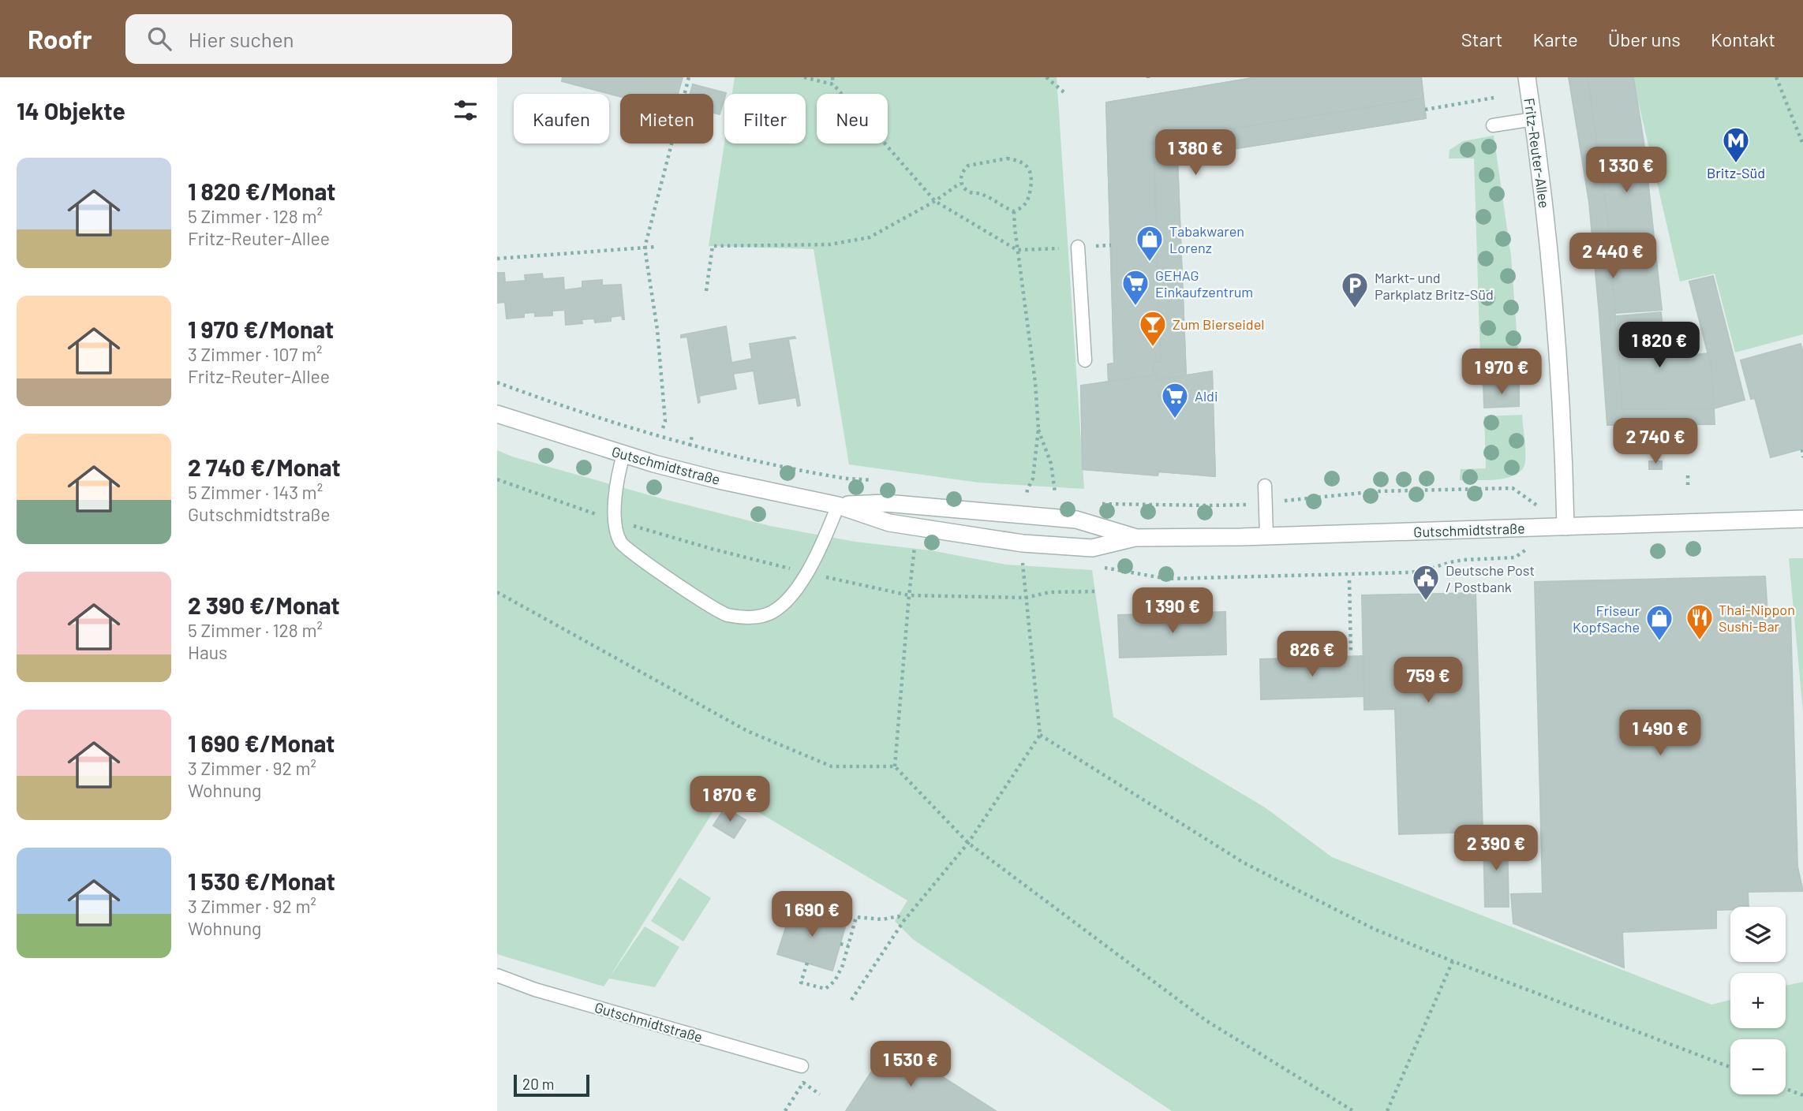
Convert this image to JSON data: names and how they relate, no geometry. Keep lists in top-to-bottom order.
{
  "streets": {
    "street": ["Fritz-Reuter-Allee", "Gutschmidtstraße"]
  },
  "crossings": [
    ["Fritz-Reuter-Allee", "Gutschmidtstraße"]
  ],
  "places": {
    "metro station": ["Britz-Süd"],
    "shop": ["Tabakwaren Lorenz", "Friseur KopfSache"],
    "supermarket": ["GEHAG Einkaufzentrum", "Aldi"],
    "parking": ["Markt- und Parkplatz Britz-Süd"],
    "bar": ["Zum Bierseidel"],
    "public building": ["Deutsche Post / Postbank"],
    "restaurant": ["Thai-Nippon Sushi-Bar"]
  },
  "scale_bar": "20 m",
  "page": {
    "header": "Roofr",
    "search": "Hier suchen",
    "nav": [
      "Start",
      "Karte",
      "Über uns",
      "Kontakt"
    ],
    "heading": "14 Objekte",
    "chip": [
      "Kaufen",
      "Mieten",
      "Filter",
      "Neu"
    ],
    "price": [
      "1 380 €",
      "1 330 €",
      "2 440 €",
      "1 820 €",
      "1 970 €",
      "2 740 €",
      "1 390 €",
      "826 €",
      "759 €",
      "1 490 €",
      "1 870 €",
      "2 390 €",
      "1 690 €",
      "1 530 €"
    ],
    "list": [
      {
        "name": "1 820 €/Monat",
        "note": "5 Zimmer · 128 m² · Fritz-Reuter-Allee"
      },
      {
        "name": "1 970 €/Monat",
        "note": "3 Zimmer · 107 m² · Fritz-Reuter-Allee"
      },
      {
        "name": "2 740 €/Monat",
        "note": "5 Zimmer · 143 m² · Gutschmidtstraße"
      },
      {
        "name": "2 390 €/Monat",
        "note": "5 Zimmer · 128 m² · Haus"
      },
      {
        "name": "1 690 €/Monat",
        "note": "3 Zimmer · 92 m² · Wohnung"
      },
      {
        "name": "1 530 €/Monat",
        "note": "3 Zimmer · 92 m² · Wohnung"
      }
    ],
    "map_buttons": ["+", "−"],
    "scale": "20 m"
  }
}
